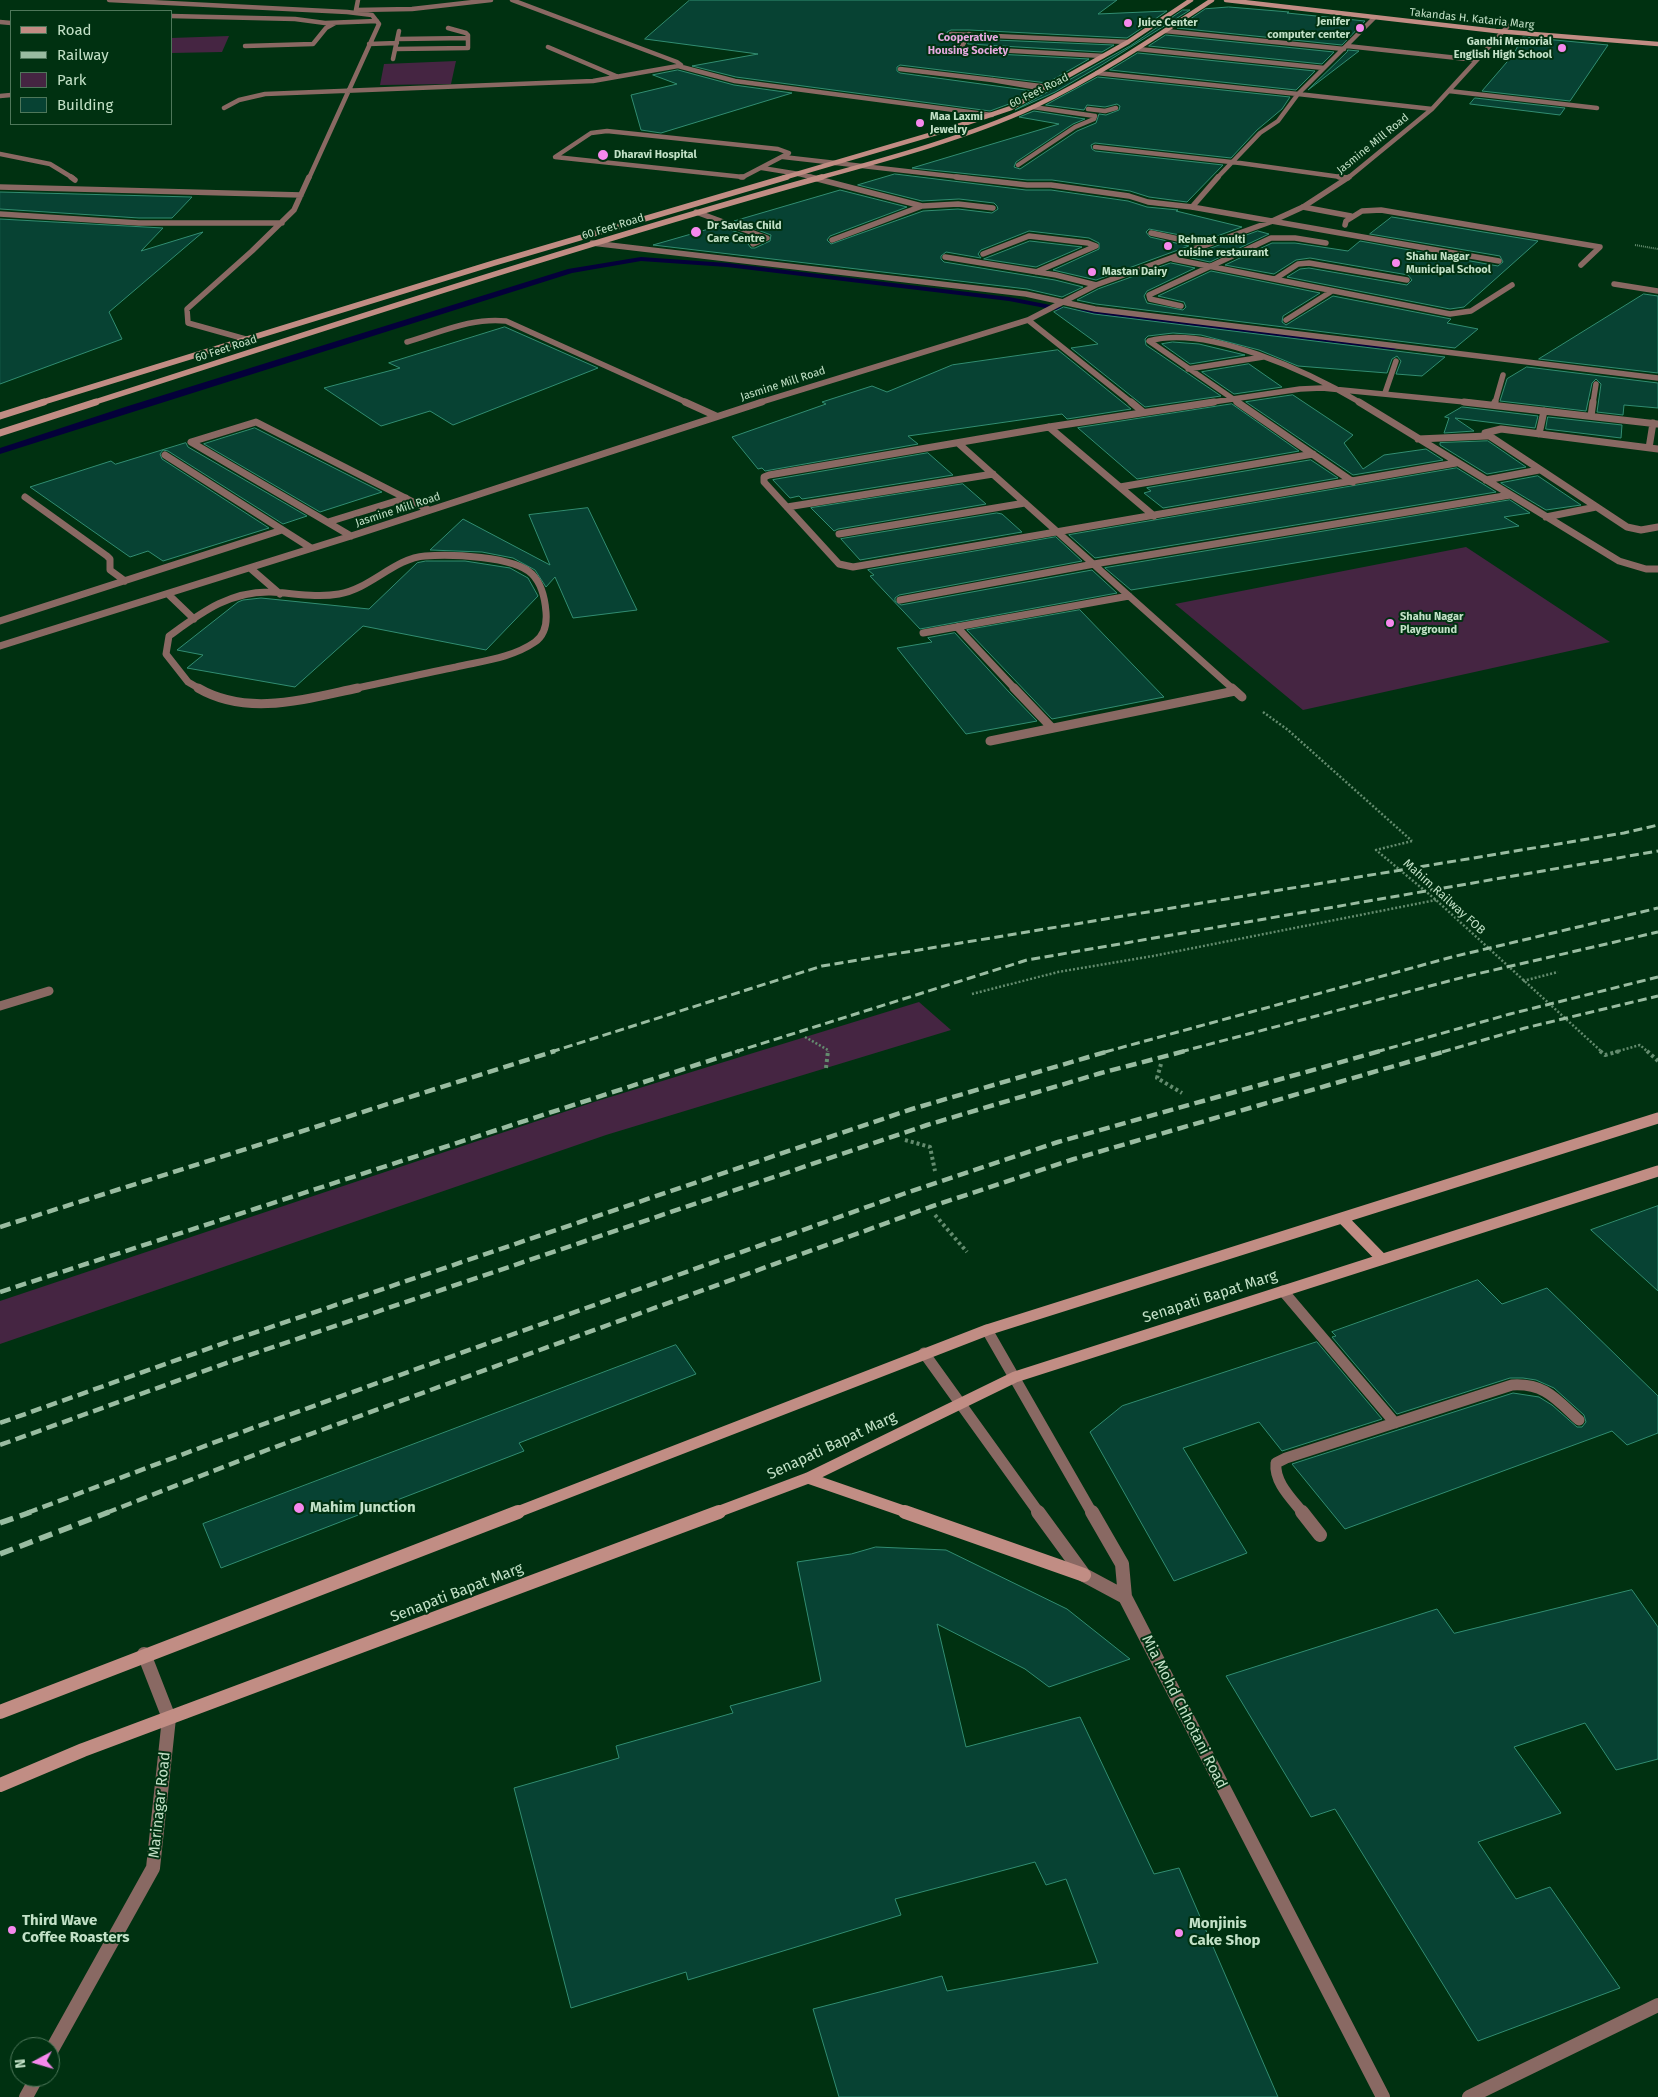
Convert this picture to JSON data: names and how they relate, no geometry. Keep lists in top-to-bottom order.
{
  "streets": {
    "main road": ["Takandas H. Kataria Marg", "60 Feet Road", "Senapati Bapat Marg"],
    "street": ["Jasmine Mill Road", "Mia Mohd Chhotani Road", "Marinagar Road"],
    "path": ["Mahim Railway FOB"]
  },
  "crossings": [
    ["Takandas H. Kataria Marg", "Jasmine Mill Road"],
    ["Senapati Bapat Marg", "Mia Mohd Chhotani Road"],
    ["Senapati Bapat Marg", "Marinagar Road"]
  ],
  "districts": ["Cooperative Housing Society"],
  "places": [
    "Juice Center",
    "Jenifer computer center",
    "Gandhi Memorial English High School",
    "Maa Laxmi Jewelry",
    "Dharavi Hospital",
    "Dr Savlas Child Care Centre",
    "Rehmat multi cuisine restaurant",
    "Shahu Nagar Municipal School",
    "Mastan Dairy",
    "Shahu Nagar Playground",
    "Mahim Junction",
    "Third Wave Coffee Roasters",
    "Monjinis Cake Shop"
  ],
  "legend": [
    "Road",
    "Railway",
    "Park",
    "Building"
  ],
  "north": "left"
}
